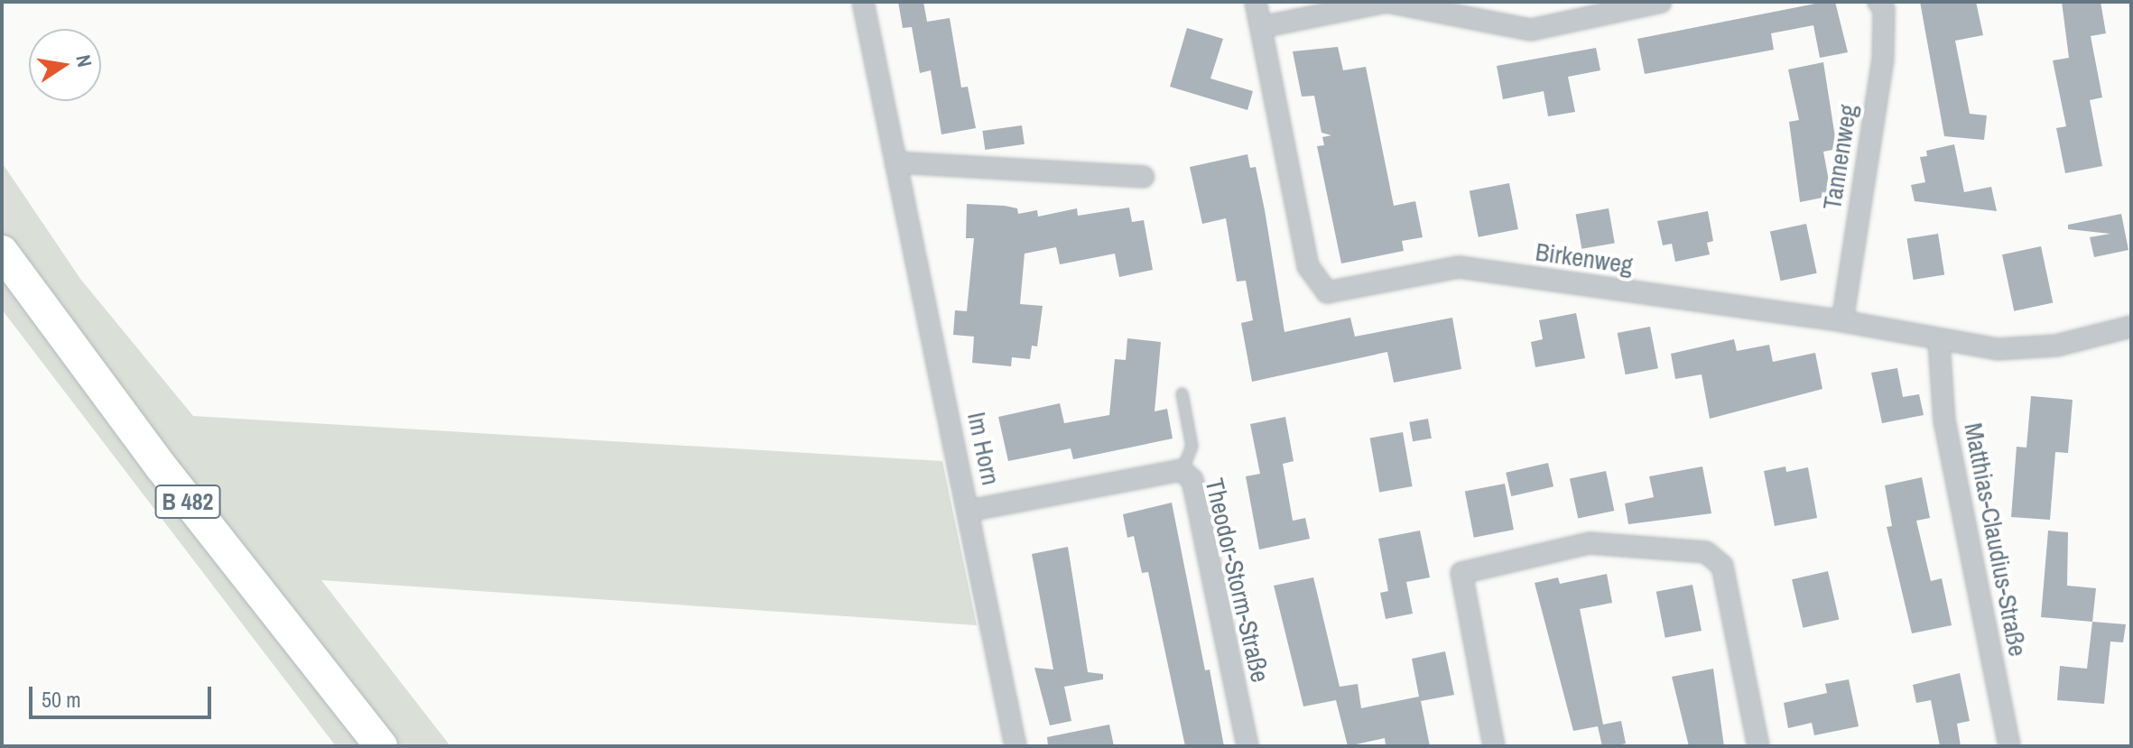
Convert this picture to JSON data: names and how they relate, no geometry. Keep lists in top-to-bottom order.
{
  "streets": {
    "main road": ["B 482"],
    "street": [
      "Tannenweg",
      "Birkenweg",
      "Im Horn",
      "Matthias-Claudius-Straße",
      "Theodor-Storm-Straße"
    ]
  },
  "crossings": [
    ["Tannenweg", "Birkenweg"],
    ["Birkenweg", "Matthias-Claudius-Straße"],
    ["Im Horn", "Theodor-Storm-Straße"]
  ],
  "scale_bar": "50 m",
  "north": "right"
}
